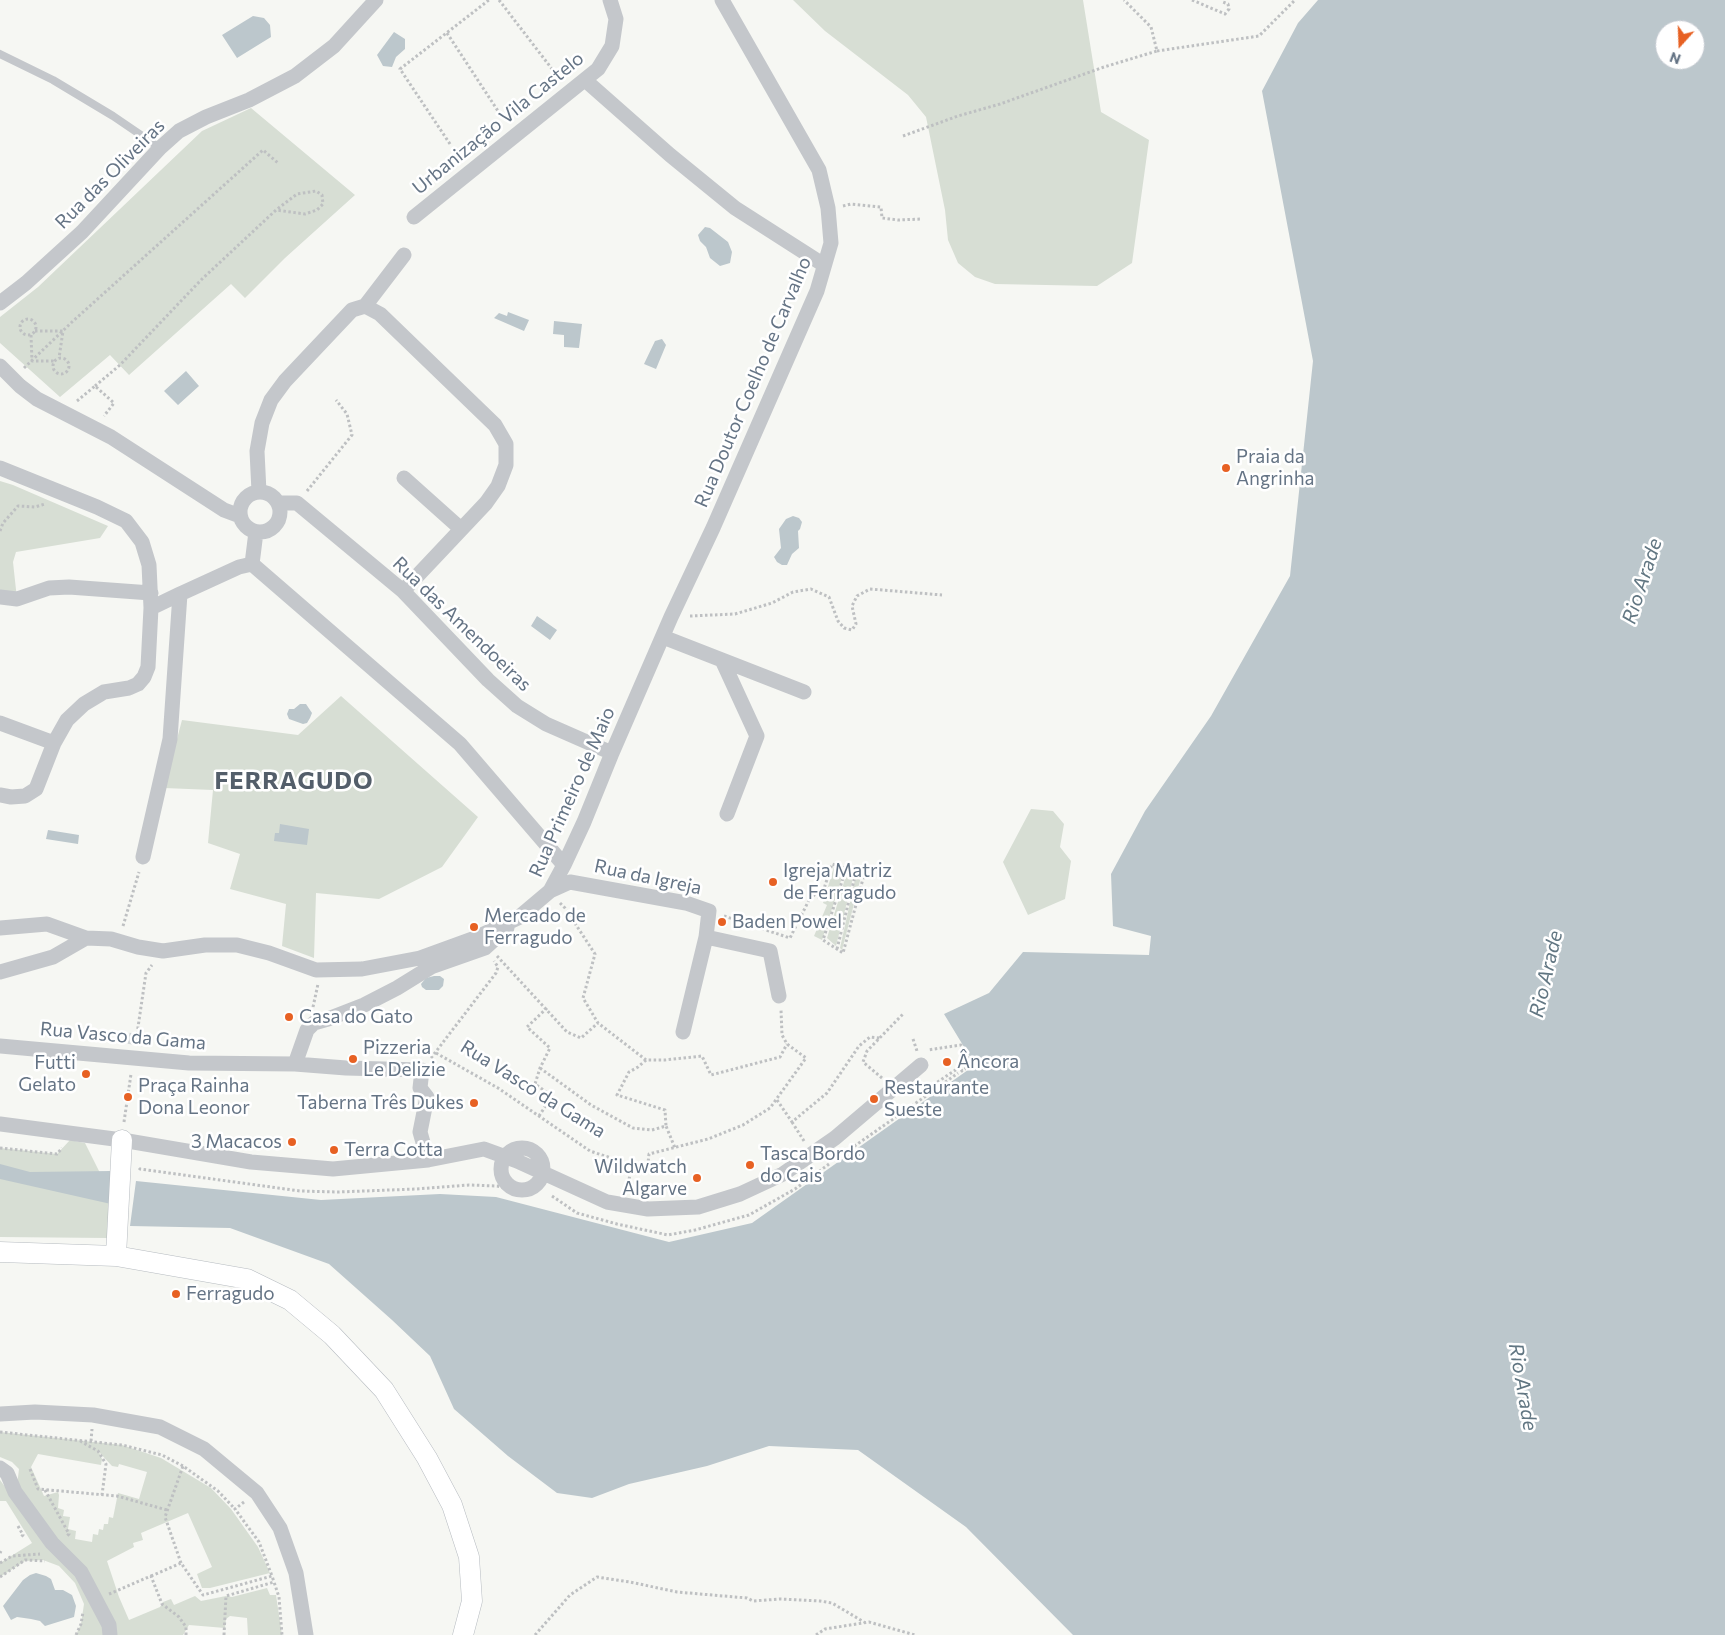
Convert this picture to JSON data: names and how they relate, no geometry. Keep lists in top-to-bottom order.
{
  "streets": {
    "street": [
      "Urbanização Vila Castelo",
      "Rua das Oliveiras",
      "Rua Doutor Coelho de Carvalho",
      "Rua das Amendoeiras",
      "Rua Primeiro de Maio",
      "Rua da Igreja",
      "Rua Vasco da Gama"
    ]
  },
  "crossings": [
    ["Rua Doutor Coelho de Carvalho", "Rua Primeiro de Maio"],
    ["Rua das Amendoeiras", "Rua Primeiro de Maio"],
    ["Rua Primeiro de Maio", "Rua da Igreja"]
  ],
  "districts": ["FERRAGUDO"],
  "water": ["Rio Arade"],
  "places": [
    "Praia da Angrinha",
    "Igreja Matriz de Ferragudo",
    "Baden Powel",
    "Mercado de Ferragudo",
    "Casa do Gato",
    "Pizzeria Le Delizie",
    "Âncora",
    "Futti Gelato",
    "Praça Rainha Dona Leonor",
    "Restaurante Sueste",
    "Taberna Três Dukes",
    "3 Macacos",
    "Terra Cotta",
    "Tasca Bordo do Cais",
    "Wildwatch Algarve",
    "Ferragudo"
  ],
  "north": "bottom"
}
